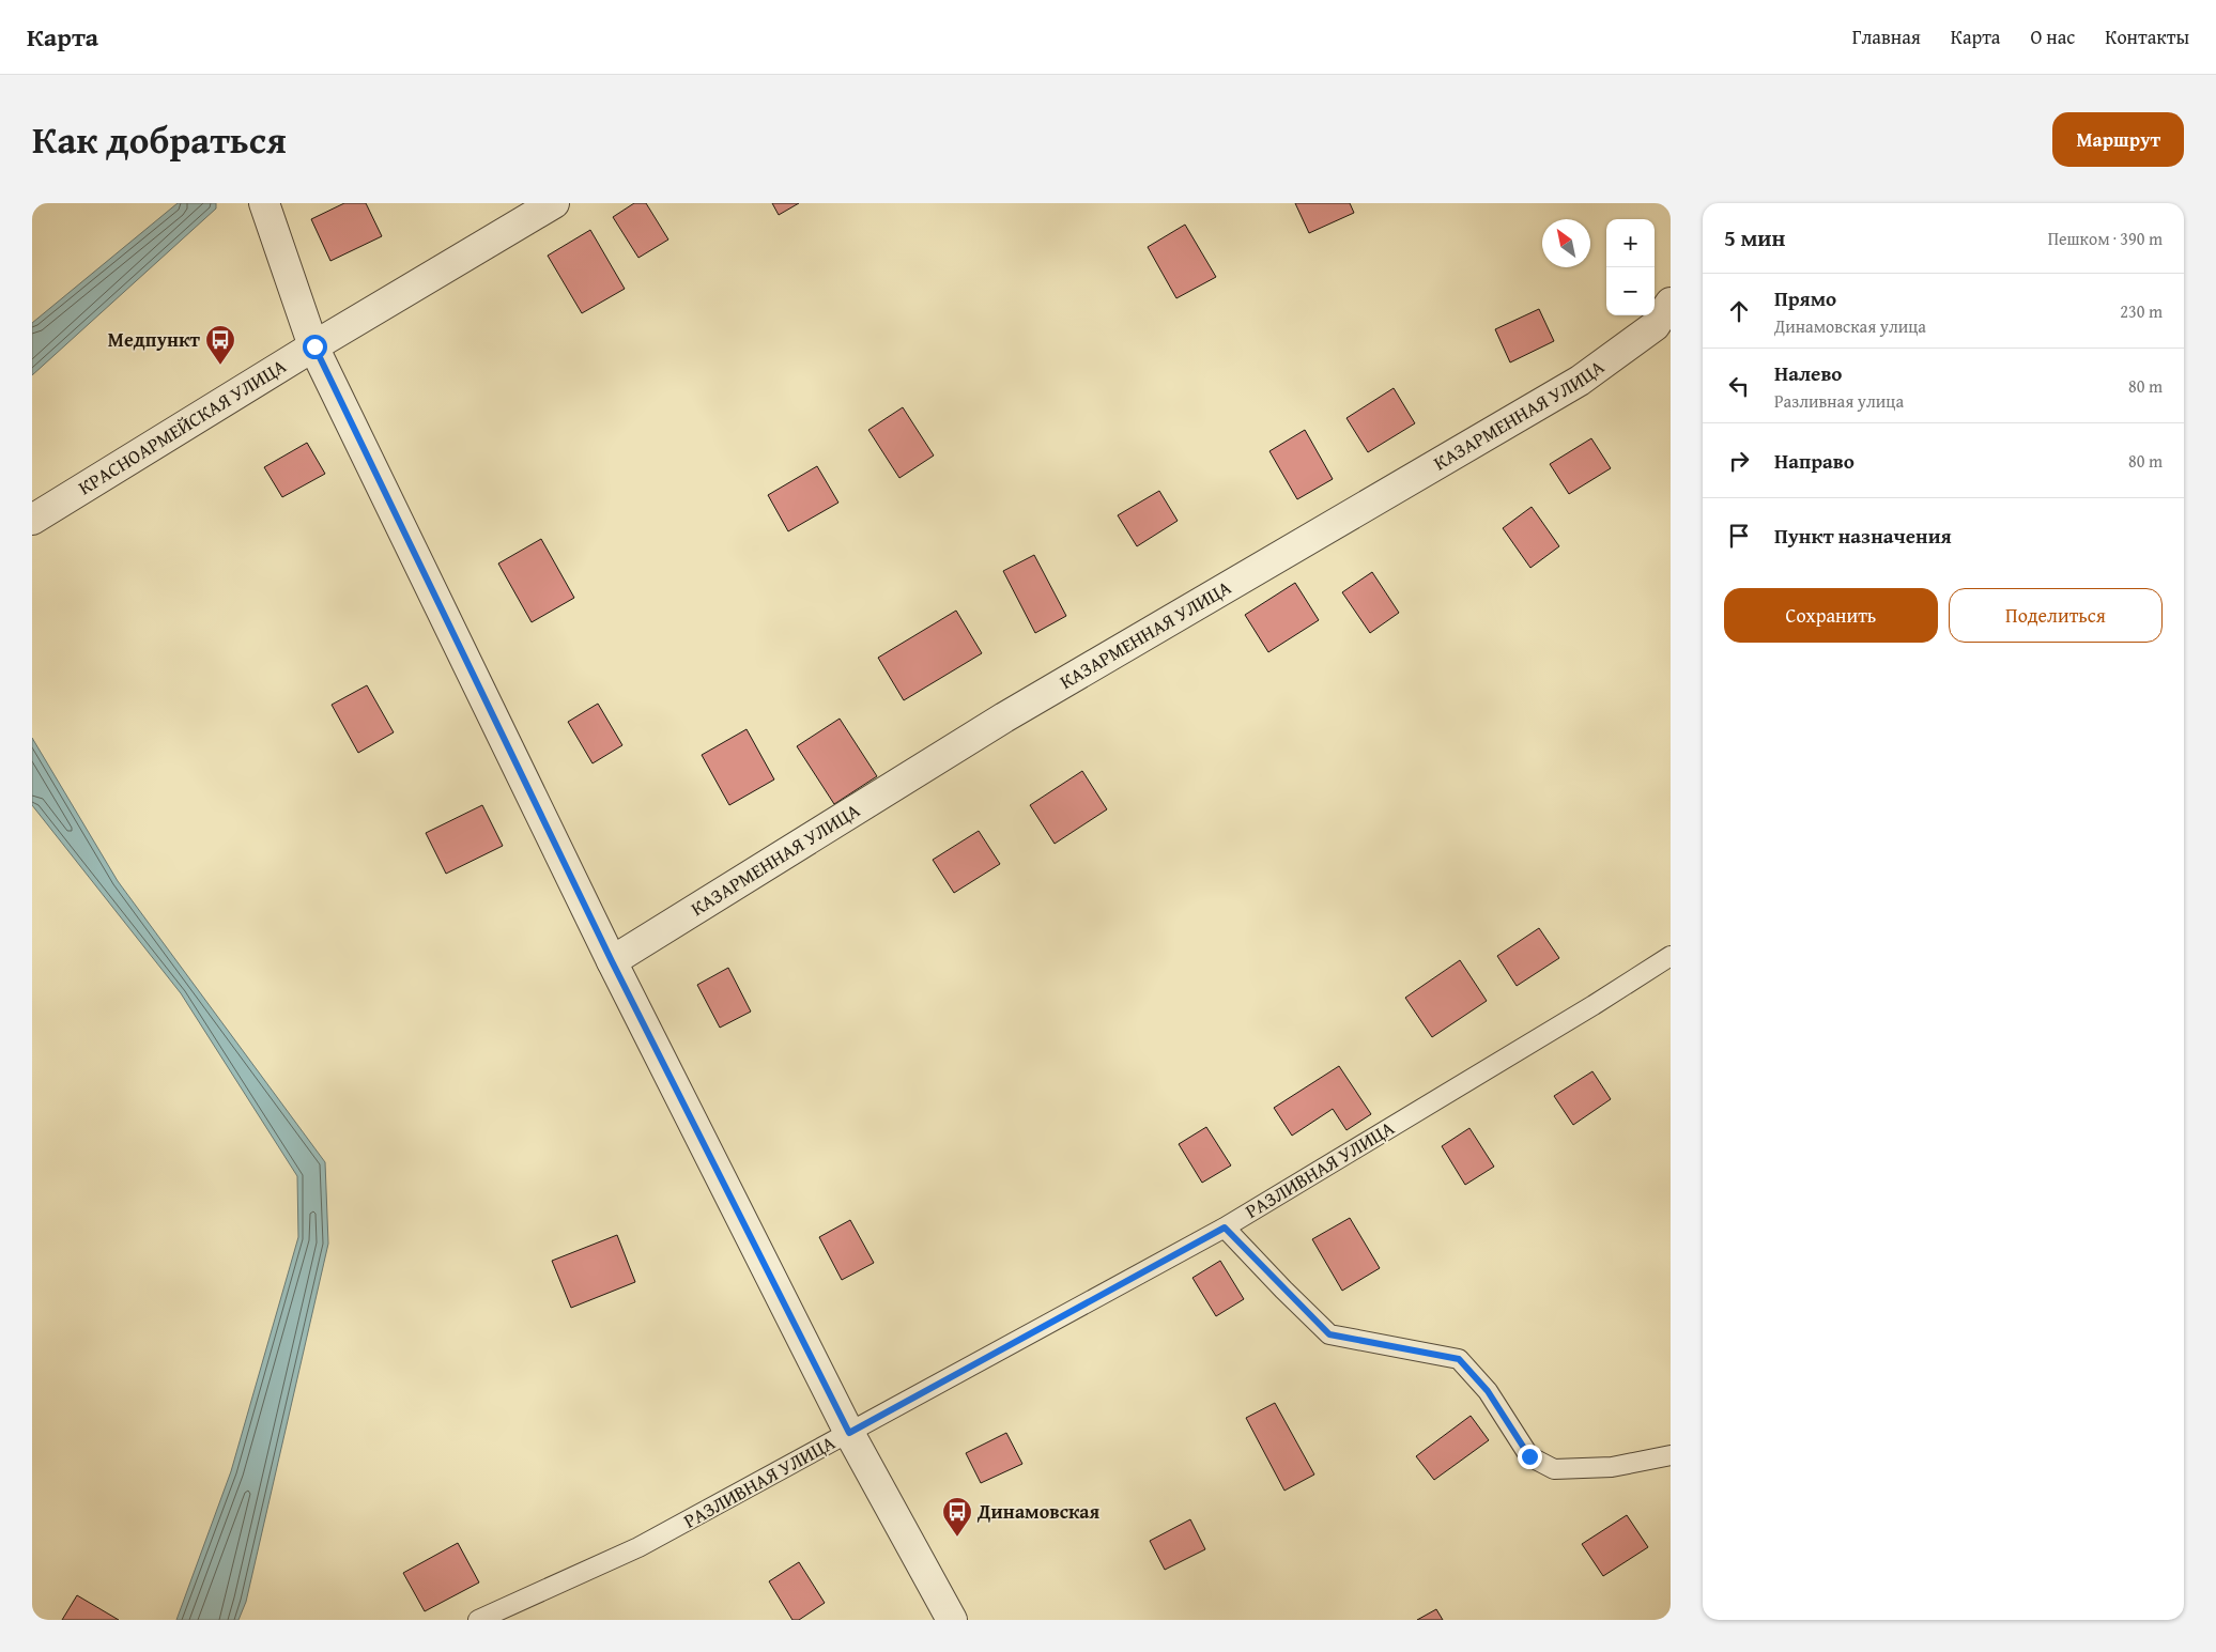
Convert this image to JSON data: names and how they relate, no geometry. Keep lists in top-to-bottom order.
{
  "streets": {
    "street": ["КАЗАРМЕННАЯ УЛИЦА", "КРАСНОАРМЕЙСКАЯ УЛИЦА"],
    "lane": ["РАЗЛИВНАЯ УЛИЦА"]
  },
  "places": {
    "bus stop": ["Медпункт", "Динамовская"]
  },
  "north": "top left",
  "page": {
    "header": "Карта",
    "nav": [
      "Главная",
      "Карта",
      "О нас",
      "Контакты"
    ],
    "title": "Как добраться",
    "buttons": [
      "Маршрут",
      ["Сохранить", "Поделиться"]
    ],
    "heading": ["5 мин", "Пешком · 390 m"],
    "map_buttons": ["+", "−"],
    "list": [
      ["Прямо", "Динамовская улица", "230 m"],
      ["Налево", "Разливная улица", "80 m"],
      ["Направо", "80 m"],
      "Пункт назначения"
    ]
  }
}
